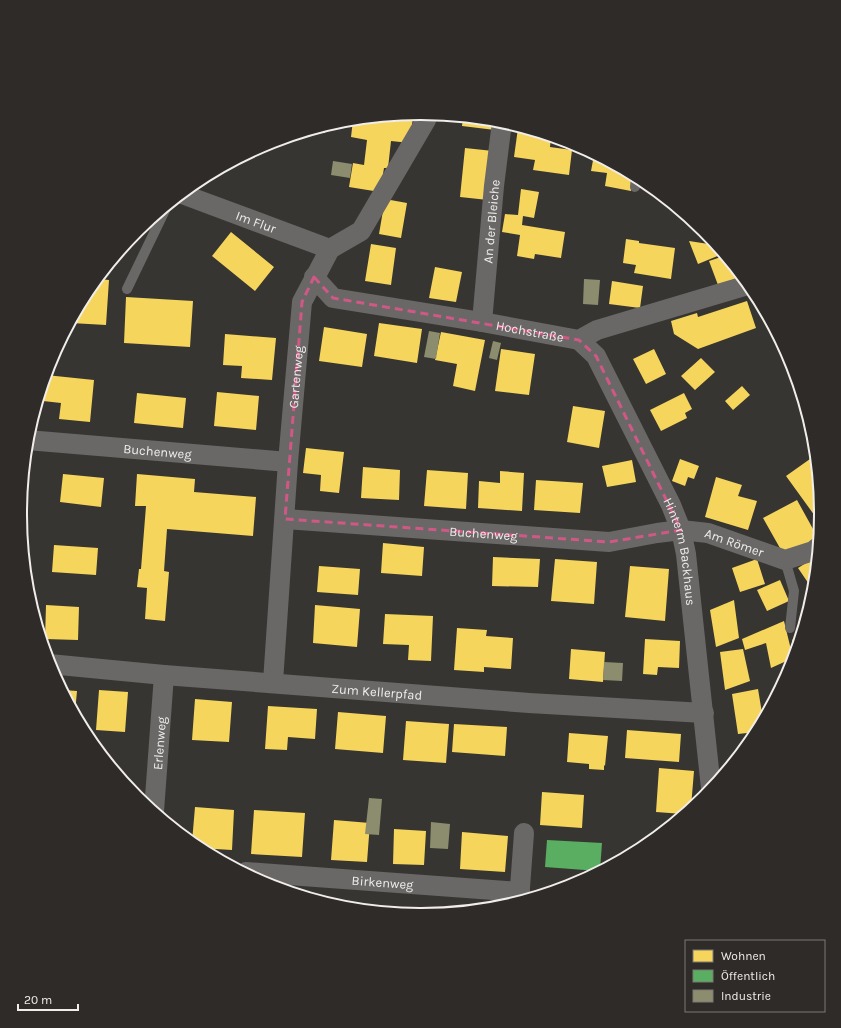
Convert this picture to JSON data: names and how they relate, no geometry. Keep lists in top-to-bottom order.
{
  "streets": {
    "street": [
      "Im Flur",
      "An der Bleiche",
      "Hochstraße",
      "Gartenweg",
      "Buchenweg",
      "Am Römer",
      "Hinterm Backhaus",
      "Zum Kellerpfad",
      "Erlenweg",
      "Birkenweg"
    ]
  },
  "crossings": [
    ["Im Flur", "Gartenweg"],
    ["An der Bleiche", "Hochstraße"],
    ["Hochstraße", "Gartenweg"],
    ["Hochstraße", "Hinterm Backhaus"],
    ["Gartenweg", "Buchenweg"],
    ["Gartenweg", "Zum Kellerpfad"],
    ["Buchenweg", "Am Römer"],
    ["Buchenweg", "Hinterm Backhaus"],
    ["Am Römer", "Hinterm Backhaus"],
    ["Hinterm Backhaus", "Zum Kellerpfad"],
    ["Zum Kellerpfad", "Erlenweg"]
  ],
  "legend": ["Wohnen", "Öffentlich", "Industrie"],
  "scale_bar": "20 m"
}
